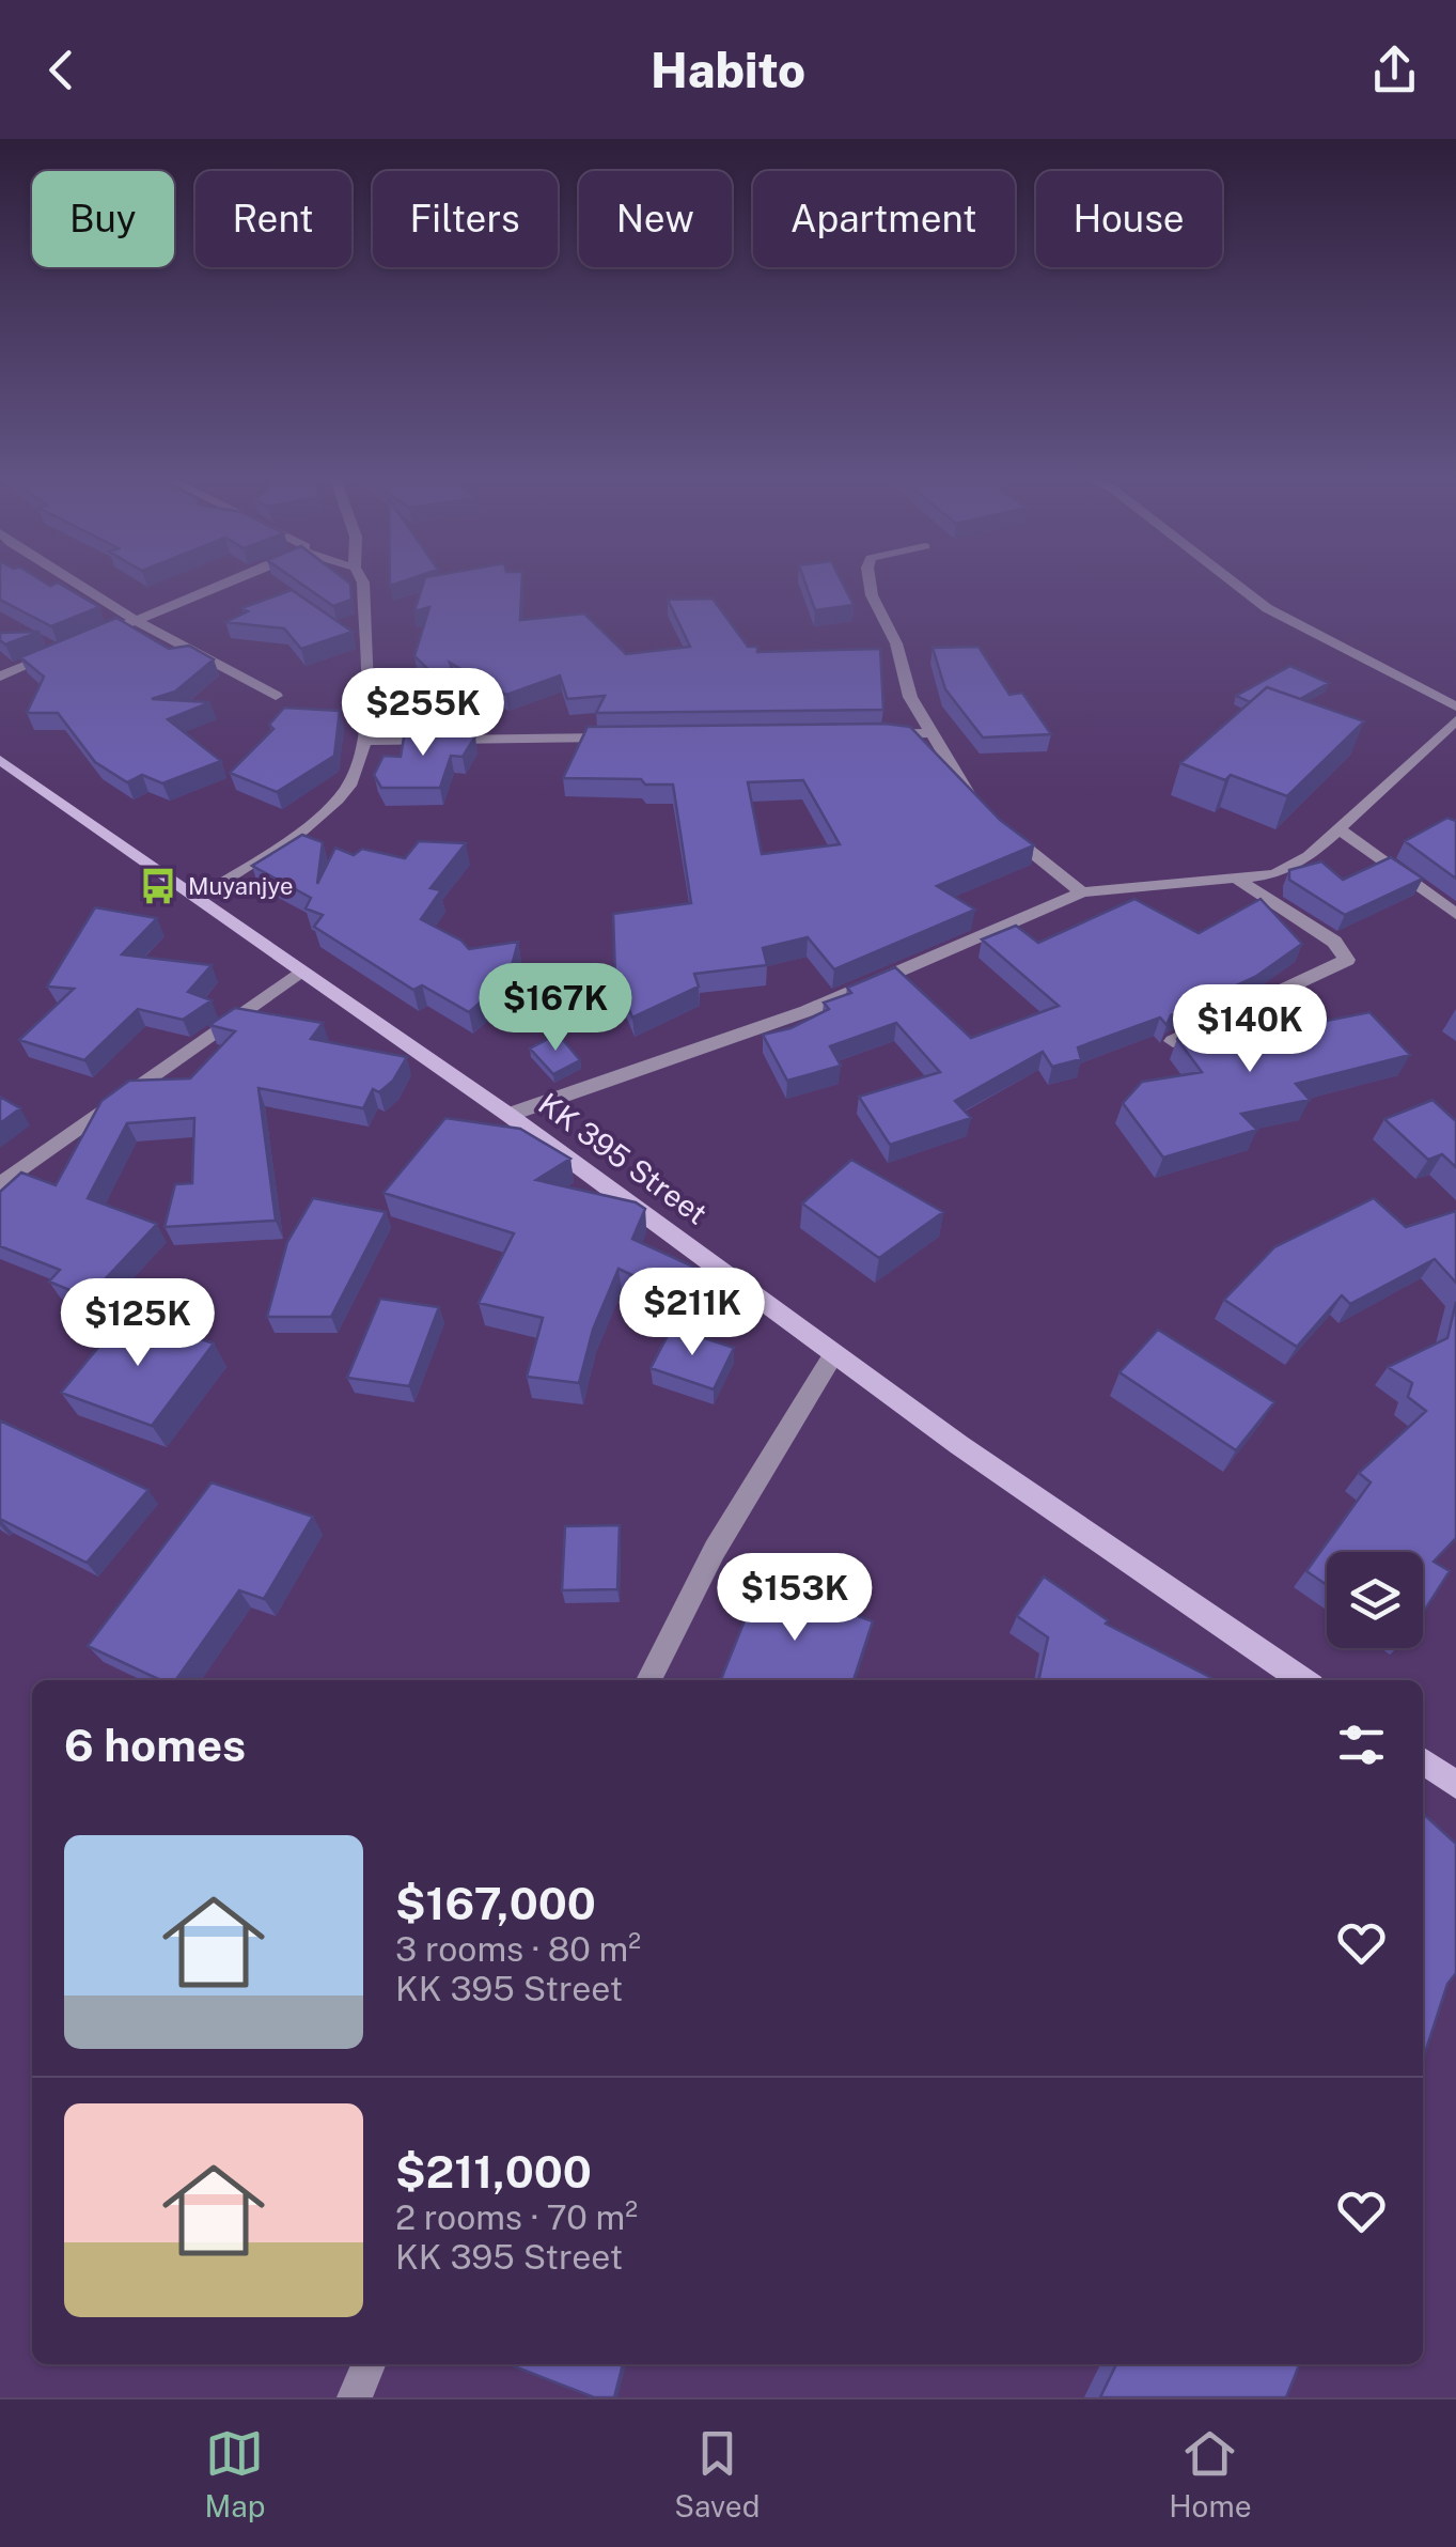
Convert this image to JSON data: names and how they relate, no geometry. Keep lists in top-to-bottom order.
{
  "streets": {
    "street": ["KK 395 Street"]
  },
  "places": {
    "bus stop": ["Muyanjye"]
  },
  "page": {
    "header": "Habito",
    "chip": [
      "Buy",
      "Rent",
      "Filters",
      "New",
      "Apartment",
      "House"
    ],
    "price": [
      "$255K",
      "$167K",
      "$140K",
      "$211K",
      "$125K",
      "$153K"
    ],
    "heading": "6 homes",
    "list": [
      {
        "name": "$167,000",
        "note": "3 rooms · 80 m² · KK 395 Street"
      },
      {
        "name": "$211,000",
        "note": "2 rooms · 70 m² · KK 395 Street"
      }
    ],
    "tabs": ["Map", "Saved", "Home"]
  }
}
